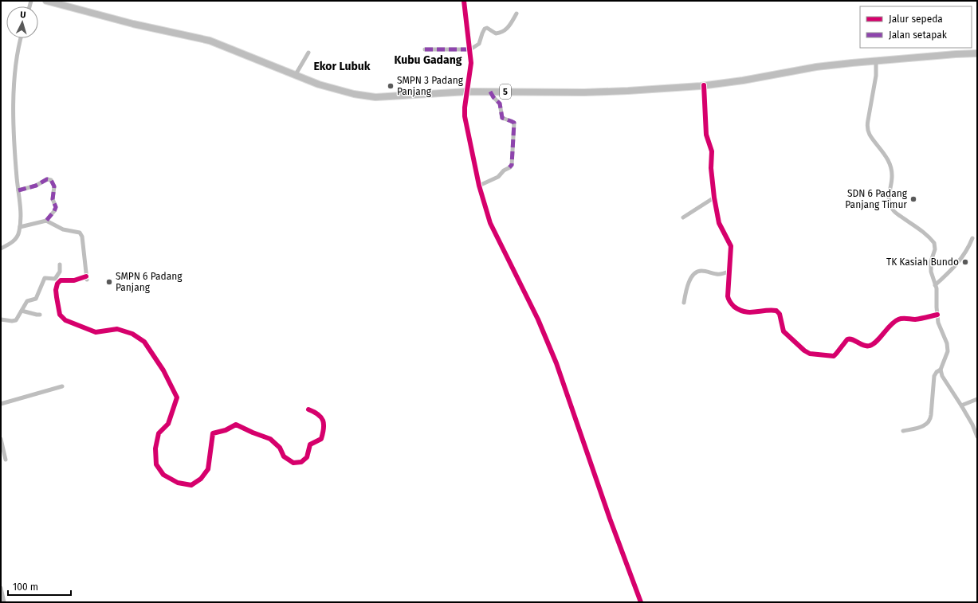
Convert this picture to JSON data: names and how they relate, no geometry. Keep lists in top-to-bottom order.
{
  "streets": {
    "highway": ["5"]
  },
  "districts": ["Kubu Gadang", "Ekor Lubuk"],
  "places": [
    "SMPN 3 Padang Panjang",
    "SDN 6 Padang Panjang Timur",
    "TK Kasiah Bundo",
    "SMPN 6 Padang Panjang"
  ],
  "legend": ["Jalur sepeda", "Jalan setapak"],
  "scale_bar": "100 m",
  "north": "top"
}
